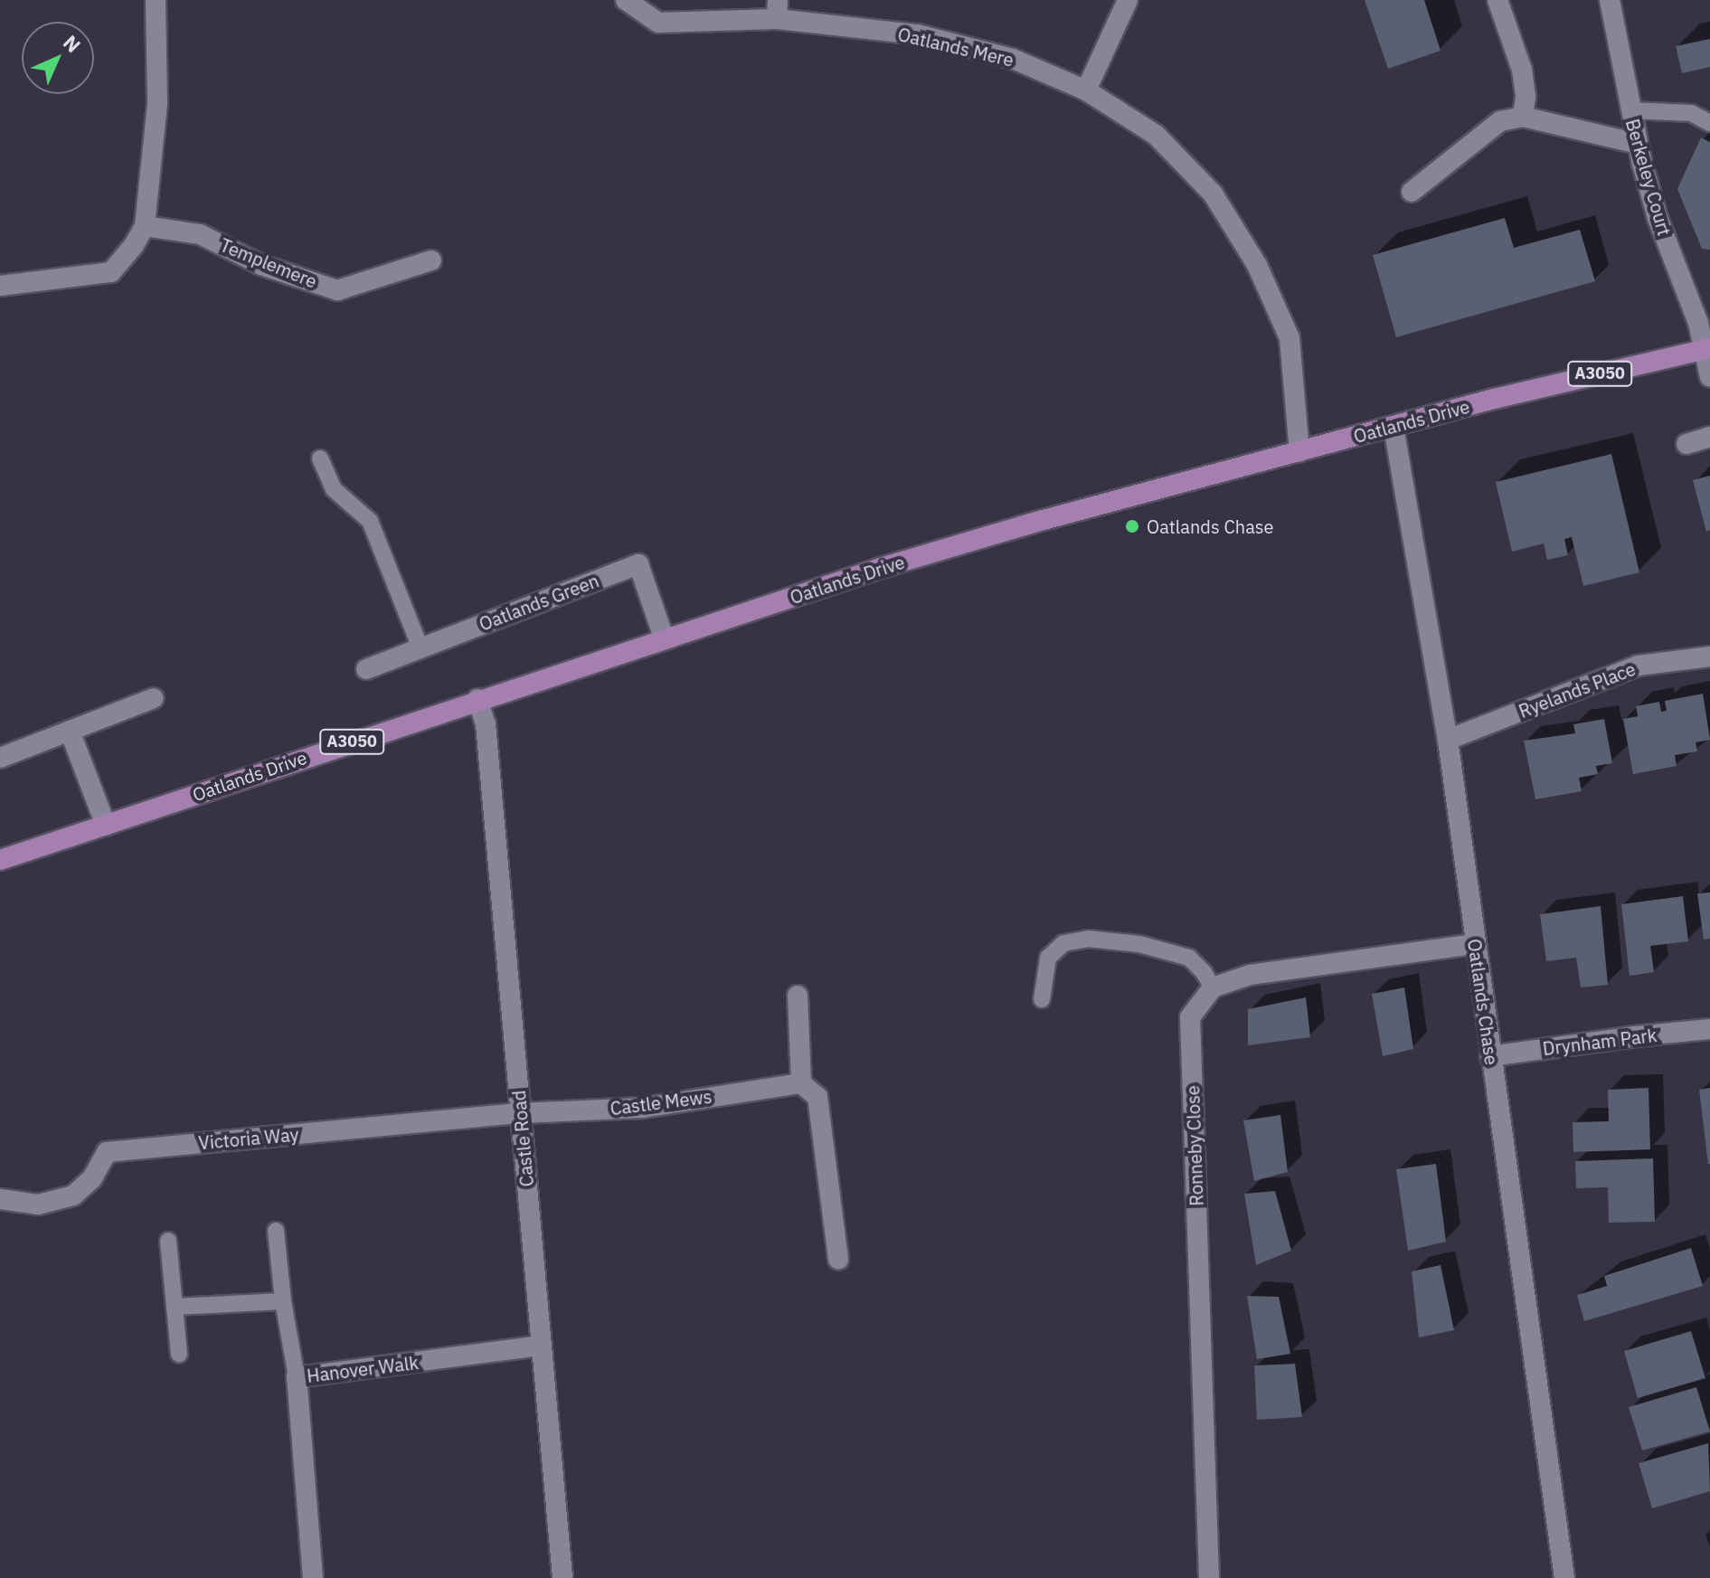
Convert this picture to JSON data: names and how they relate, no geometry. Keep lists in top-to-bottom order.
{
  "streets": {
    "main road": ["A3050", "Oatlands Drive"],
    "street": [
      "Oatlands Mere",
      "Berkeley Court",
      "Templemere",
      "Oatlands Green",
      "Ryelands Place",
      "Oatlands Chase",
      "Drynham Park",
      "Castle Mews",
      "Victoria Way",
      "Castle Road",
      "Ronneby Close",
      "Hanover Walk"
    ]
  },
  "crossings": [
    ["Oatlands Mere", "Oatlands Drive"],
    ["Berkeley Court", "Oatlands Drive"],
    ["Oatlands Drive", "Oatlands Green"],
    ["Oatlands Drive", "Oatlands Chase"],
    ["Oatlands Drive", "Castle Road"],
    ["Ryelands Place", "Oatlands Chase"],
    ["Oatlands Chase", "Drynham Park"],
    ["Castle Mews", "Victoria Way"],
    ["Castle Mews", "Castle Road"],
    ["Victoria Way", "Castle Road"],
    ["Castle Road", "Hanover Walk"]
  ],
  "places": ["Oatlands Chase"],
  "north": "top right"
}
